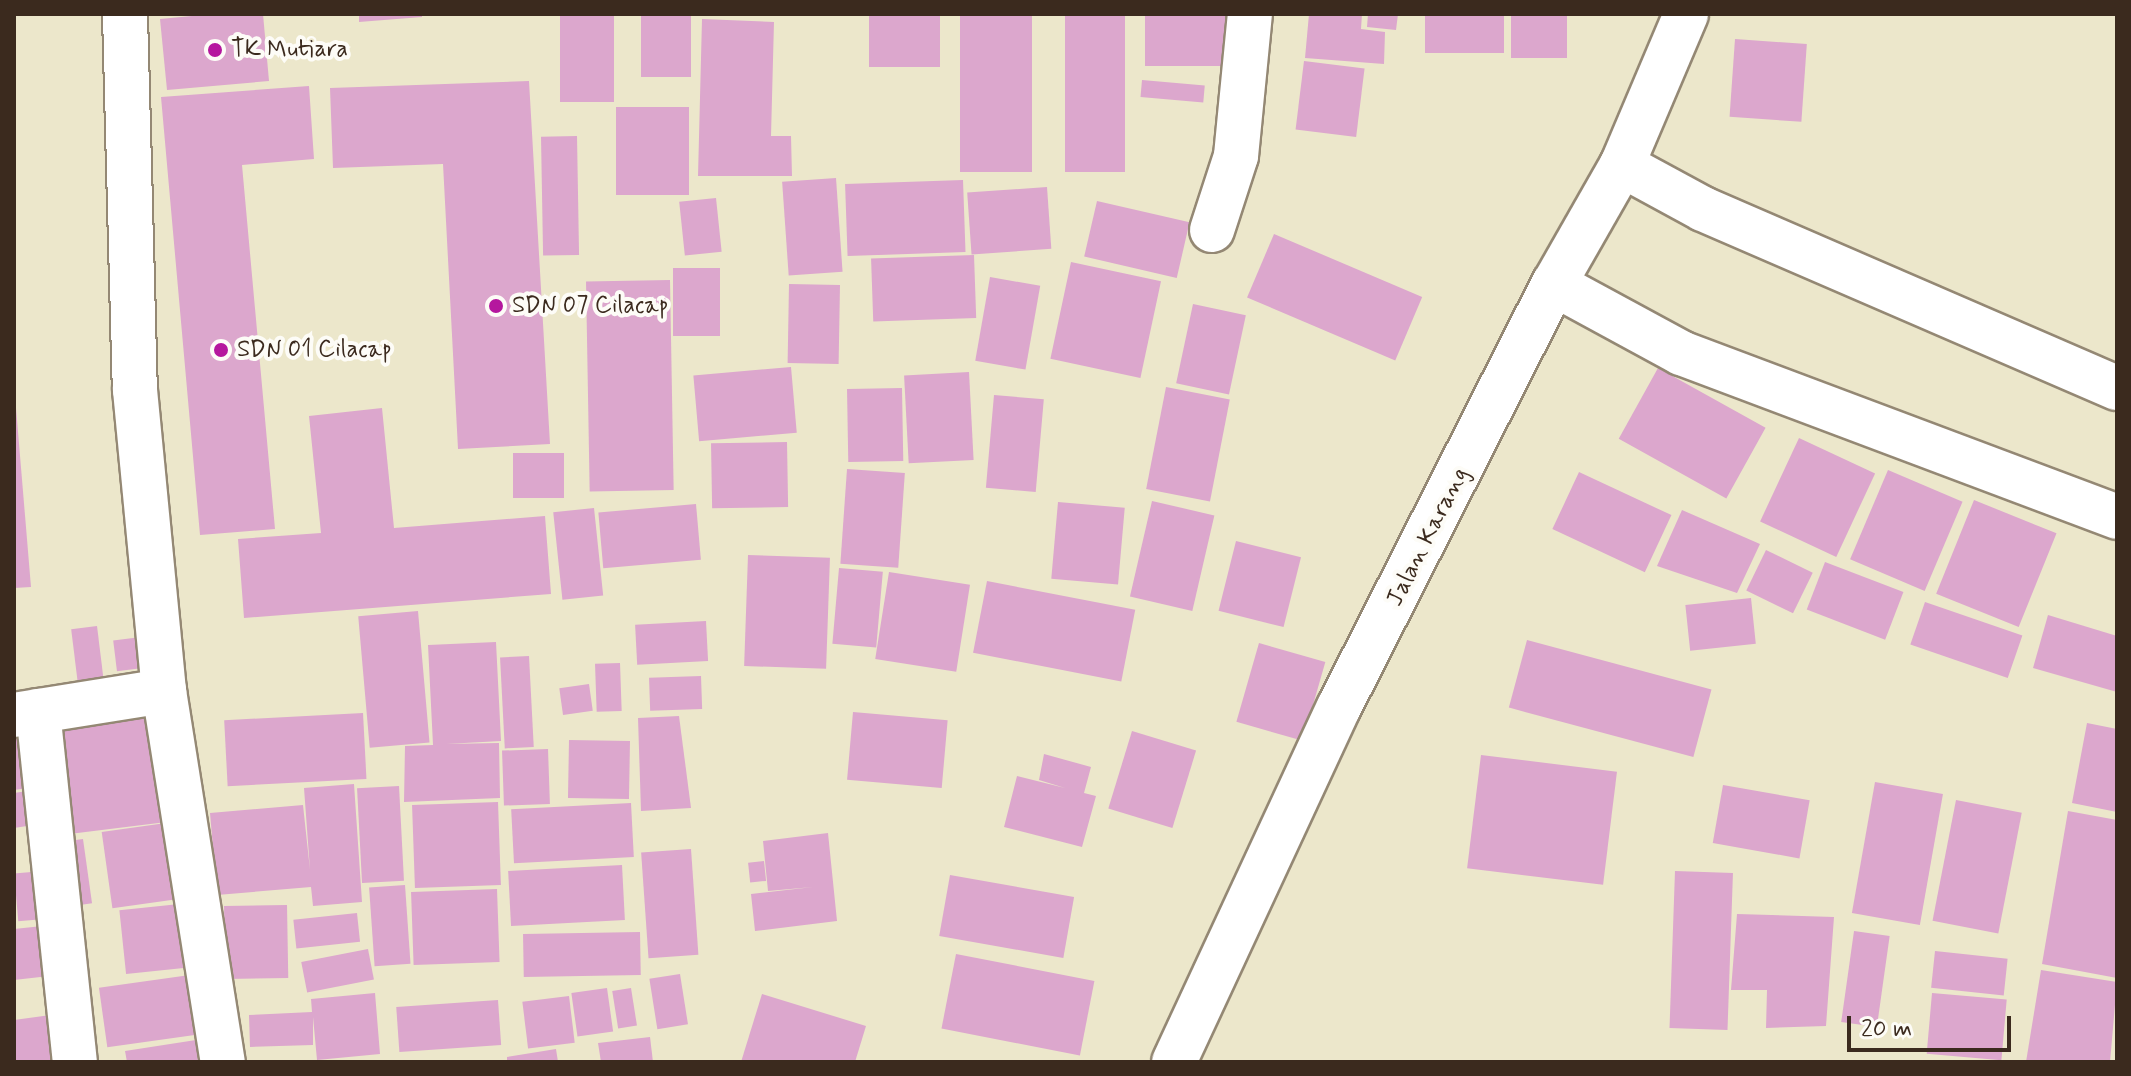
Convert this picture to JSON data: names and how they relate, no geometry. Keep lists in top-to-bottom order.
{
  "streets": {
    "street": ["Jalan Karang"]
  },
  "places": ["TK Mutiara", "SDN 07 Cilacap", "SDN 01 Cilacap"],
  "scale_bar": "20 m"
}
